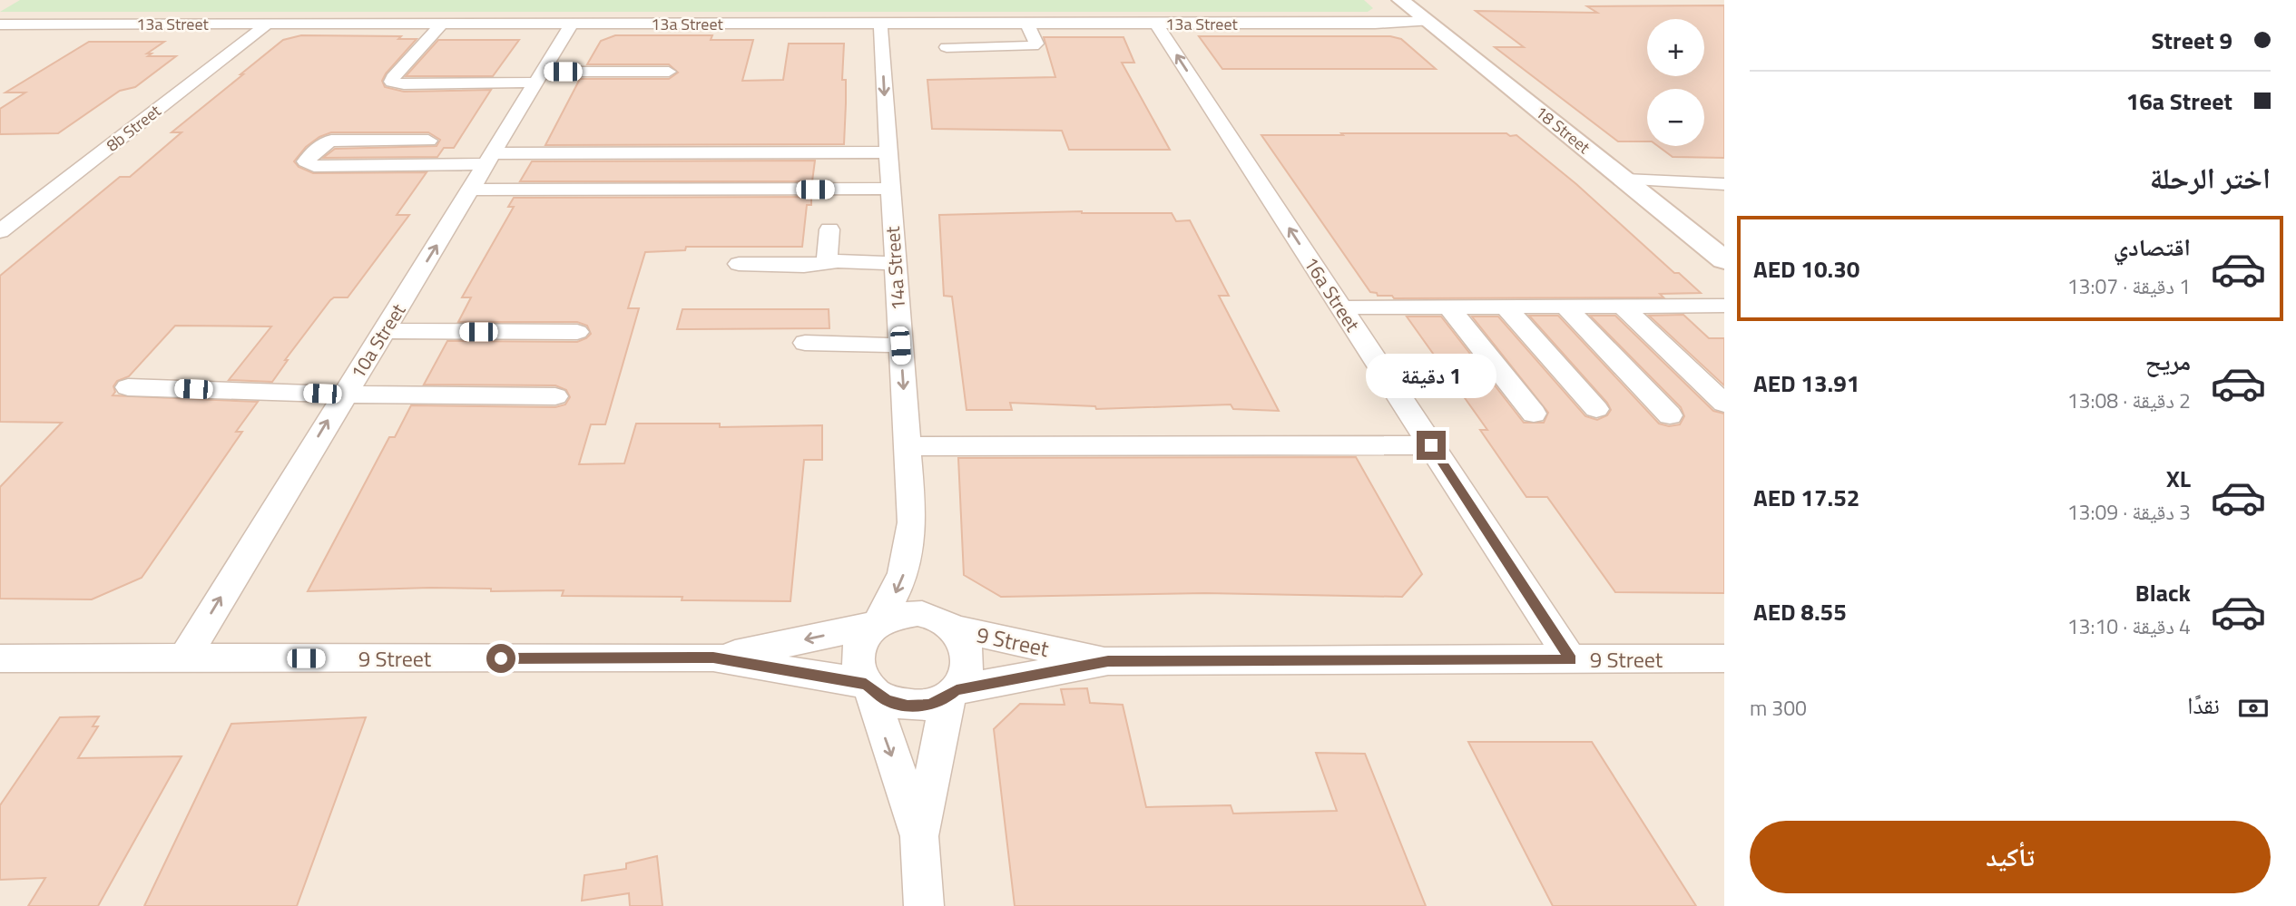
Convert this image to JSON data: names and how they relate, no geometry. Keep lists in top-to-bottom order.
{
  "streets": {
    "street": [
      "13a Street",
      "8b Street",
      "18 Street",
      "14a Street",
      "16a Street",
      "10a Street",
      "9 Street"
    ]
  },
  "crossings": [
    ["13a Street", "8b Street"],
    ["13a Street", "18 Street"],
    ["13a Street", "14a Street"],
    ["13a Street", "16a Street"],
    ["13a Street", "10a Street"],
    ["14a Street", "9 Street"],
    ["16a Street", "9 Street"],
    ["10a Street", "9 Street"]
  ],
  "one_way": ["14a Street", "16a Street", "10a Street"],
  "page": {
    "banner": ["9 Street", "16a Street"],
    "map_buttons": ["+", "−"],
    "heading": "اختر الرحلة",
    "list": [
      {
        "name": "اقتصادي",
        "note": "1 دقيقة · 13:07",
        "value": "AED 10.30"
      },
      {
        "name": "مريح",
        "note": "2 دقيقة · 13:08",
        "value": "AED 13.91"
      },
      {
        "name": "XL",
        "note": "3 دقيقة · 13:09",
        "value": "AED 17.52"
      },
      {
        "name": "Black",
        "note": "4 دقيقة · 13:10",
        "value": "AED 8.55"
      }
    ],
    "bubble": "1 دقيقة",
    "pay": ["نقدًا", "300 m"],
    "buttons": "تأكيد"
  }
}
